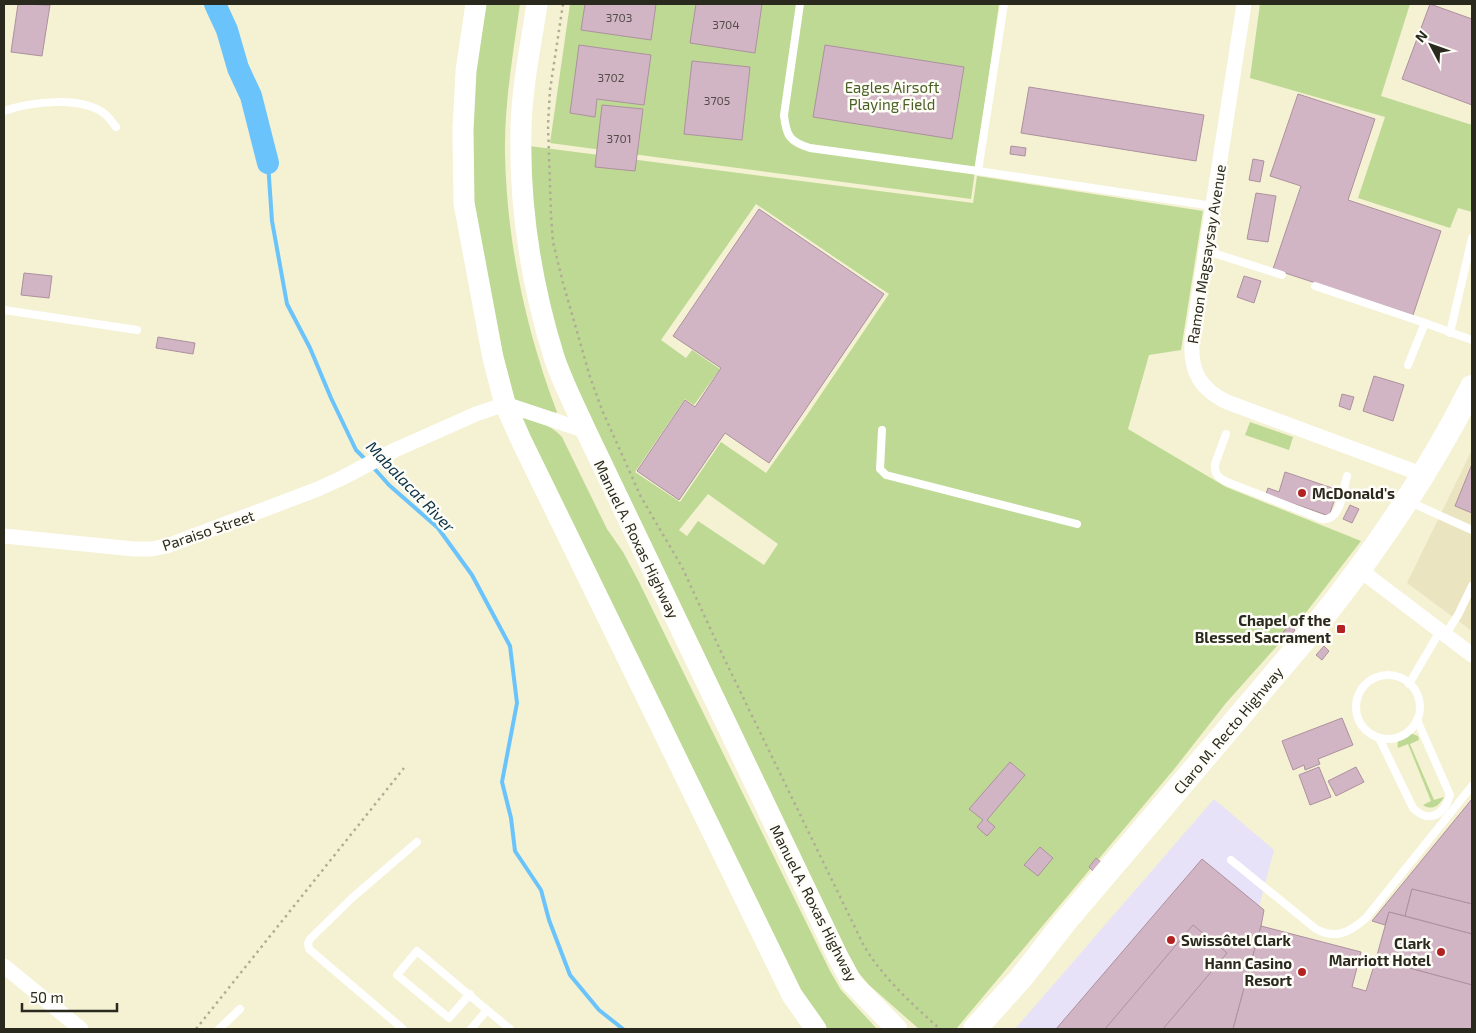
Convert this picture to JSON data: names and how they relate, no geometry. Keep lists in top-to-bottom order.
{
  "streets": {
    "main road": ["Manuel A. Roxas Highway", "Claro M. Recto Highway"],
    "street": ["Ramon Magsaysay Avenue", "Paraiso Street"]
  },
  "crossings": [
    ["Ramon Magsaysay Avenue", "Claro M. Recto Highway"]
  ],
  "water": ["Mabalacat River"],
  "parks": ["Eagles Airsoft Playing Field"],
  "places": {
    "other": [
      "McDonald's",
      "Swissôtel Clark",
      "Clark Marriott Hotel",
      "Hann Casino Resort"
    ],
    "transit": ["Chapel of the Blessed Sacrament"]
  },
  "house_numbers": [
    "3703",
    "3704",
    "3702",
    "3705",
    "3701"
  ],
  "scale_bar": "50 m",
  "north": "top left"
}
